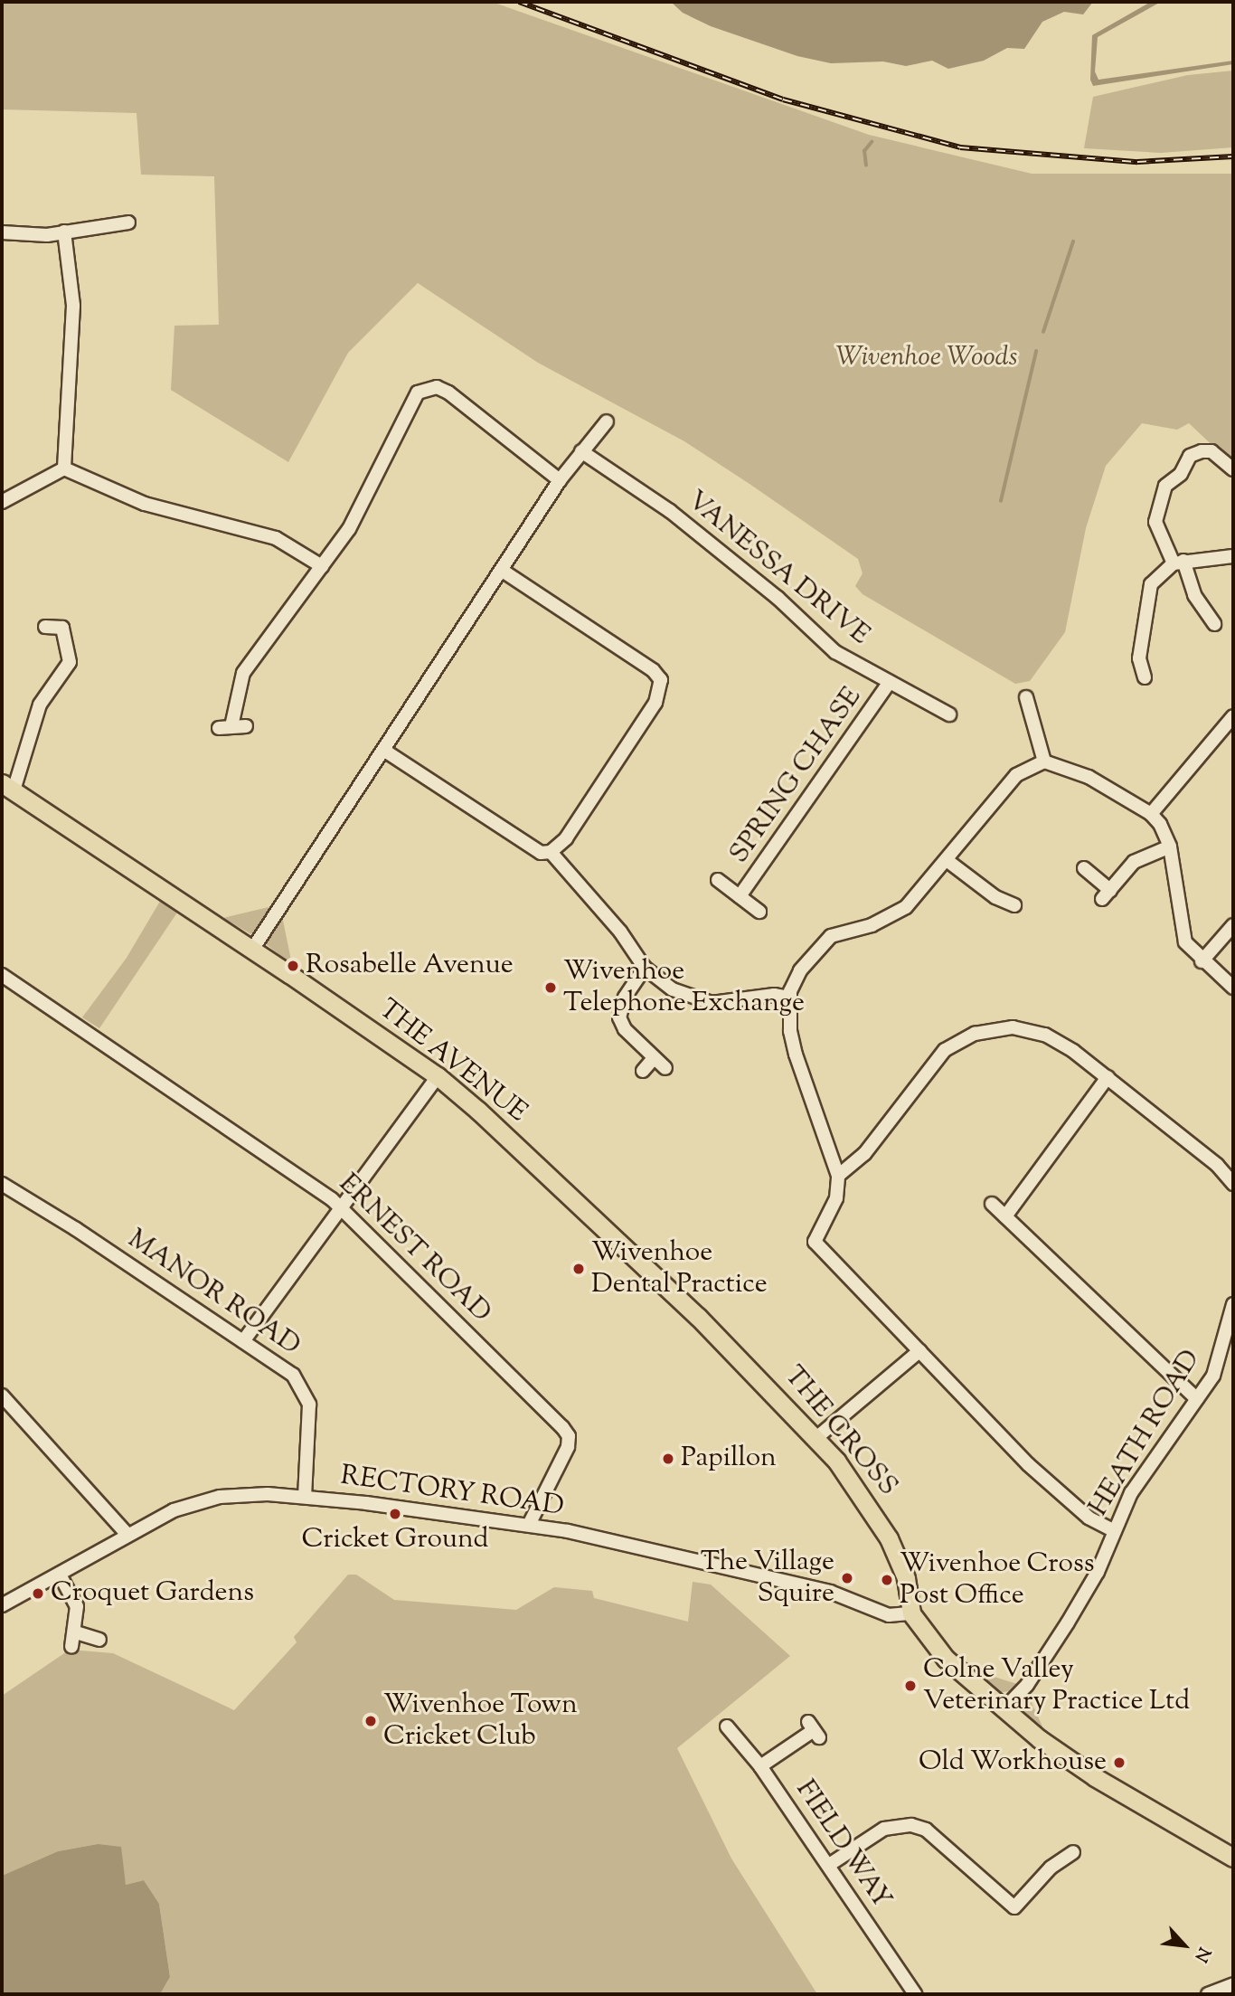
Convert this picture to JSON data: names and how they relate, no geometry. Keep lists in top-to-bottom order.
{
  "streets": {
    "main road": ["THE AVENUE", "THE CROSS"],
    "street": [
      "VANESSA DRIVE",
      "SPRING CHASE",
      "ERNEST ROAD",
      "MANOR ROAD",
      "HEATH ROAD",
      "RECTORY ROAD",
      "FIELD WAY"
    ]
  },
  "crossings": [
    ["VANESSA DRIVE", "SPRING CHASE"],
    ["THE AVENUE", "THE CROSS"],
    ["ERNEST ROAD", "RECTORY ROAD"],
    ["MANOR ROAD", "RECTORY ROAD"],
    ["THE CROSS", "RECTORY ROAD"]
  ],
  "parks": ["Wivenhoe Woods"],
  "places": [
    "Rosabelle Avenue",
    "Wivenhoe Telephone Exchange",
    "Wivenhoe Dental Practice",
    "Papillon",
    "Cricket Ground",
    "The Village Squire",
    "Wivenhoe Cross Post Office",
    "Croquet Gardens",
    "Colne Valley Veterinary Practice Ltd",
    "Wivenhoe Town Cricket Club",
    "Old Workhouse"
  ],
  "north": "bottom right"
}
